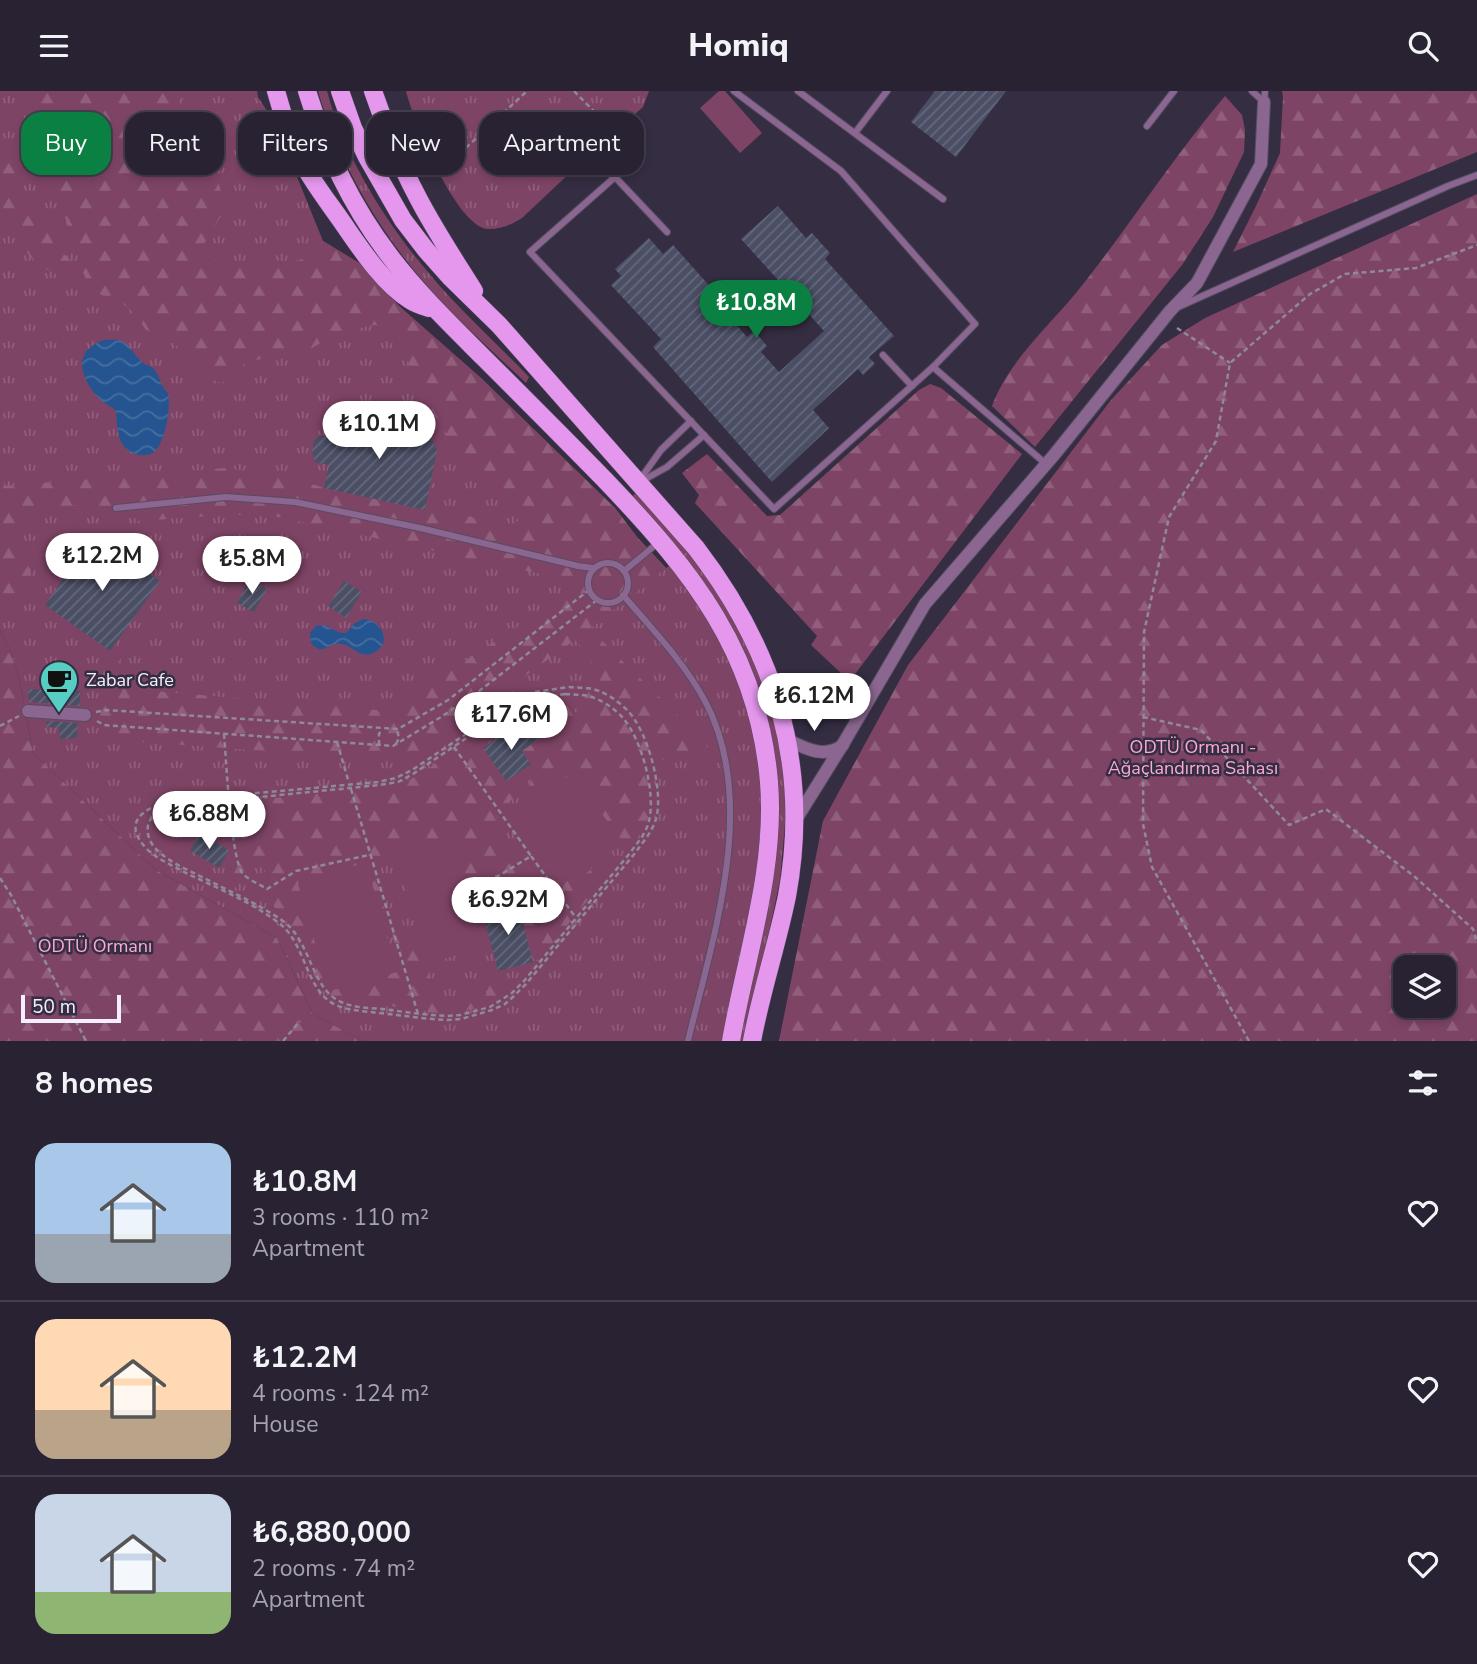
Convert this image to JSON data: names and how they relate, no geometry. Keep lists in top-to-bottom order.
{
  "parks": ["ODTÜ Ormanı - Ağaçlandırma Sahası", "ODTÜ Ormanı"],
  "places": {
    "cafe": ["Zabar Cafe"]
  },
  "scale_bar": "50 m",
  "page": {
    "header": "Homiq",
    "chip": [
      "Buy",
      "Rent",
      "Filters",
      "New",
      "Apartment"
    ],
    "price": [
      "₺10.8M",
      "₺10.1M",
      "₺12.2M",
      "₺5.8M",
      "₺6.12M",
      "₺17.6M",
      "₺6.88M",
      "₺6.92M"
    ],
    "scale": "50 m",
    "heading": "8 homes",
    "list": [
      {
        "name": "₺10.8M",
        "note": "3 rooms · 110 m² · Apartment"
      },
      {
        "name": "₺12.2M",
        "note": "4 rooms · 124 m² · House"
      },
      {
        "name": "₺6,880,000",
        "note": "2 rooms · 74 m² · Apartment"
      }
    ]
  }
}
